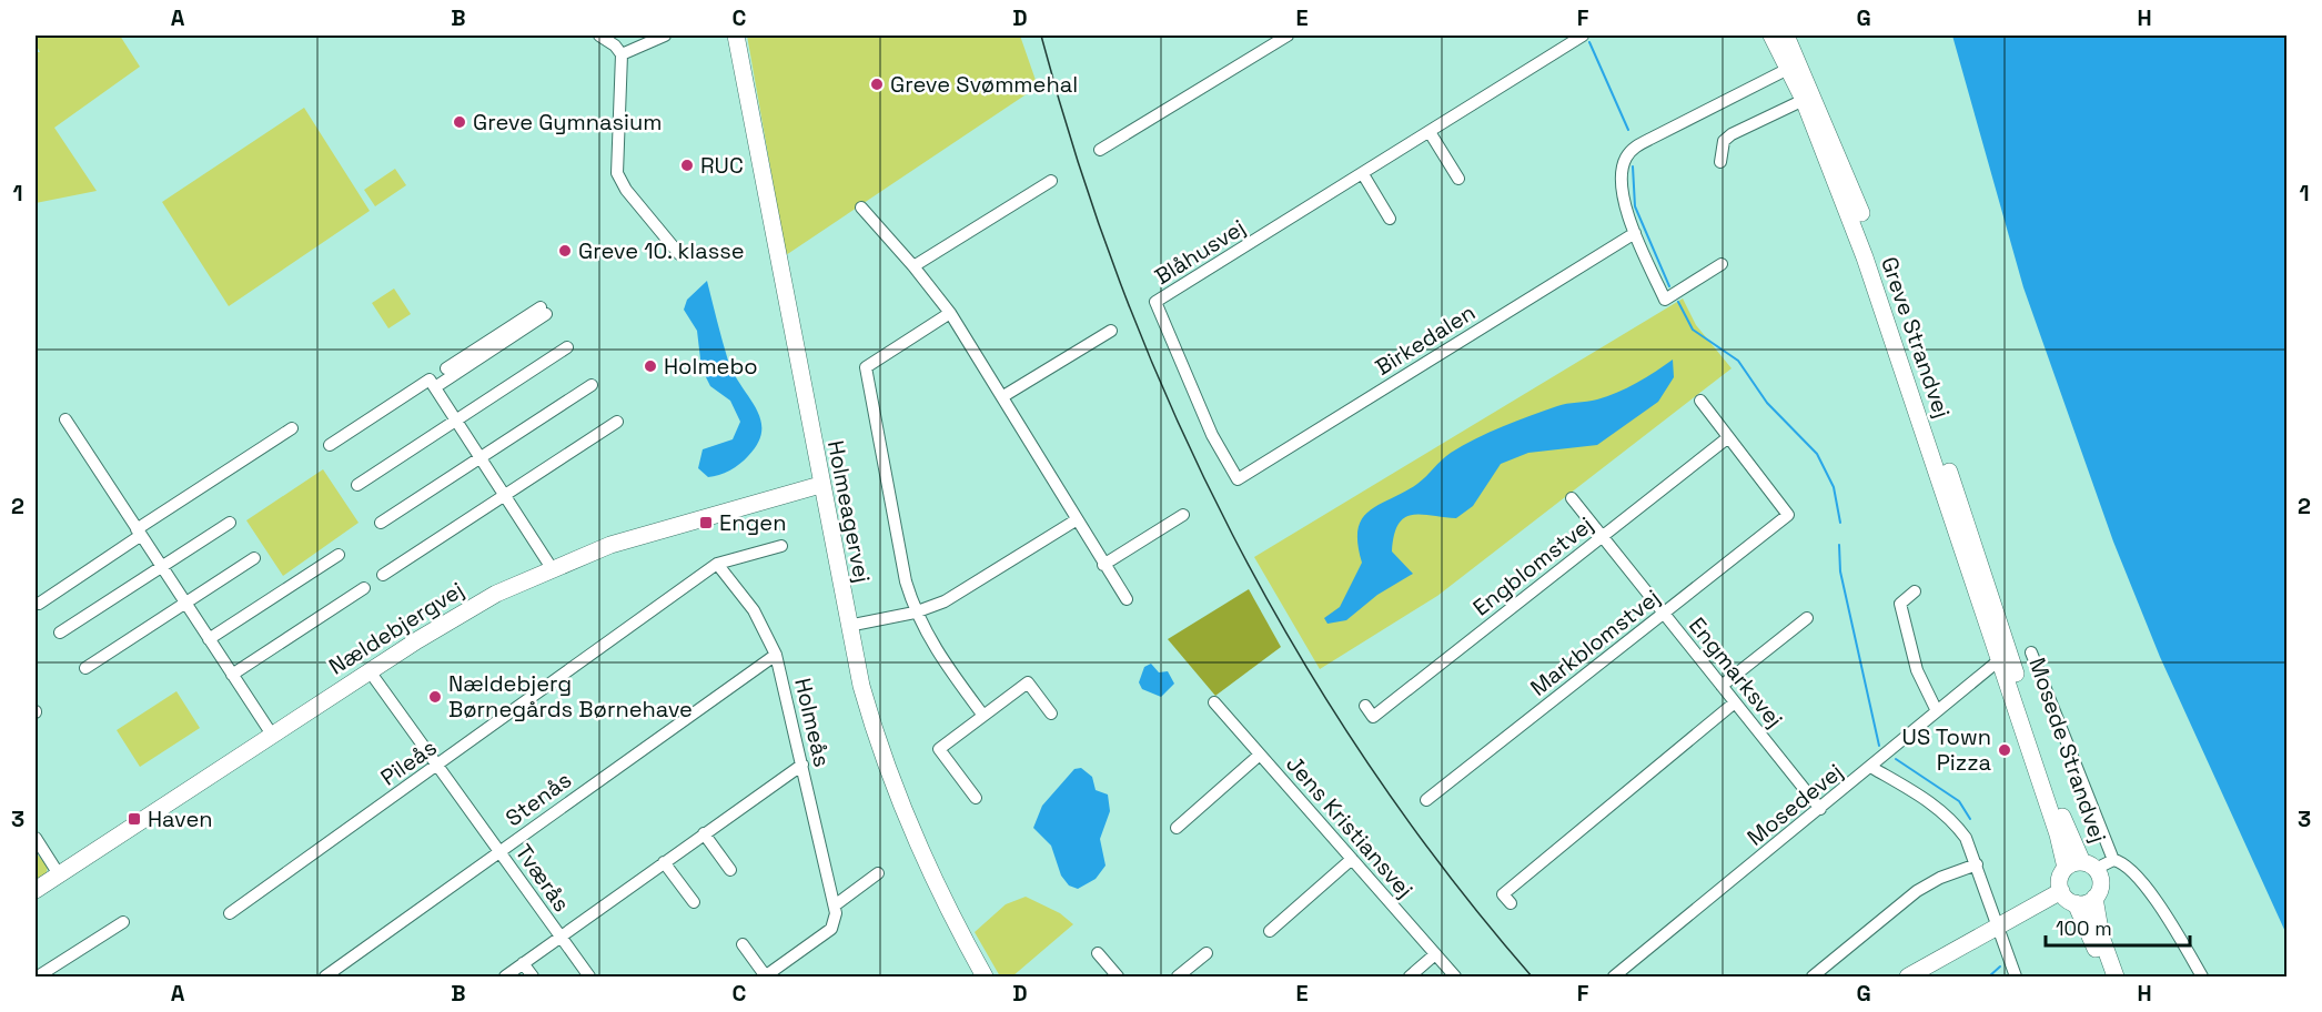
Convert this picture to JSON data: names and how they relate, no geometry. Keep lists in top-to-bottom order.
{
  "streets": {
    "street": [
      "Blåhusvej",
      "Greve Strandvej",
      "Birkedalen",
      "Holmeagervej",
      "Engblomstvej",
      "Nældebjergvej",
      "Markblomstvej",
      "Engmarksvej",
      "Holmeås",
      "Mosede Strandvej",
      "Pileås",
      "Stenås",
      "Mosedevej",
      "Jens Kristiansvej",
      "Tværås"
    ]
  },
  "crossings": [
    ["Blåhusvej", "Birkedalen"],
    ["Greve Strandvej", "Mosede Strandvej"],
    ["Greve Strandvej", "Mosedevej"],
    ["Holmeagervej", "Nældebjergvej"],
    ["Engblomstvej", "Markblomstvej"],
    ["Engblomstvej", "Engmarksvej"],
    ["Nældebjergvej", "Tværås"],
    ["Markblomstvej", "Engmarksvej"],
    ["Engmarksvej", "Mosedevej"],
    ["Holmeås", "Pileås"],
    ["Holmeås", "Stenås"],
    ["Mosede Strandvej", "Mosedevej"],
    ["Pileås", "Tværås"],
    ["Stenås", "Tværås"]
  ],
  "places": {
    "other": [
      "Greve Svømmehal",
      "Greve Gymnasium",
      "RUC",
      "Greve 10. klasse",
      "Holmebo",
      "Nældebjerg Børnegårds Børnehave",
      "US Town Pizza"
    ],
    "transit": ["Engen", "Haven"]
  },
  "scale_bar": "100 m",
  "grid": {
    "columns": [
      "A",
      "B",
      "C",
      "D",
      "E",
      "F",
      "G",
      "H"
    ],
    "rows": ["1", "2", "3"]
  }
}
